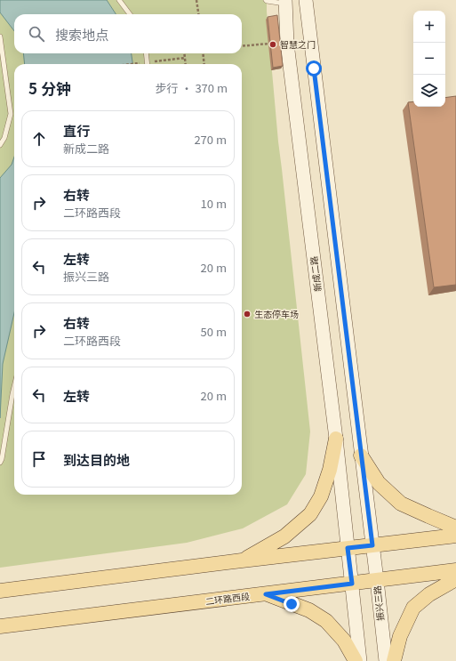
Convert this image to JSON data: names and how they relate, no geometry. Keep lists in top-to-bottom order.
{
  "streets": {
    "main road": ["二环路西段"],
    "street": ["新成二路", "振兴三路"]
  },
  "crossings": [
    ["二环路西段", "振兴三路"]
  ],
  "places": ["智慧之门", "生态停车场"],
  "page": {
    "map_buttons": ["+", "−"],
    "search": "搜索地点",
    "heading": ["5 分钟", "步行 · 370 m"],
    "list": [
      ["直行", "新成二路", "270 m"],
      ["右转", "二环路西段", "10 m"],
      ["左转", "振兴三路", "20 m"],
      ["右转", "二环路西段", "50 m"],
      ["左转", "20 m"],
      "到达目的地"
    ]
  }
}
